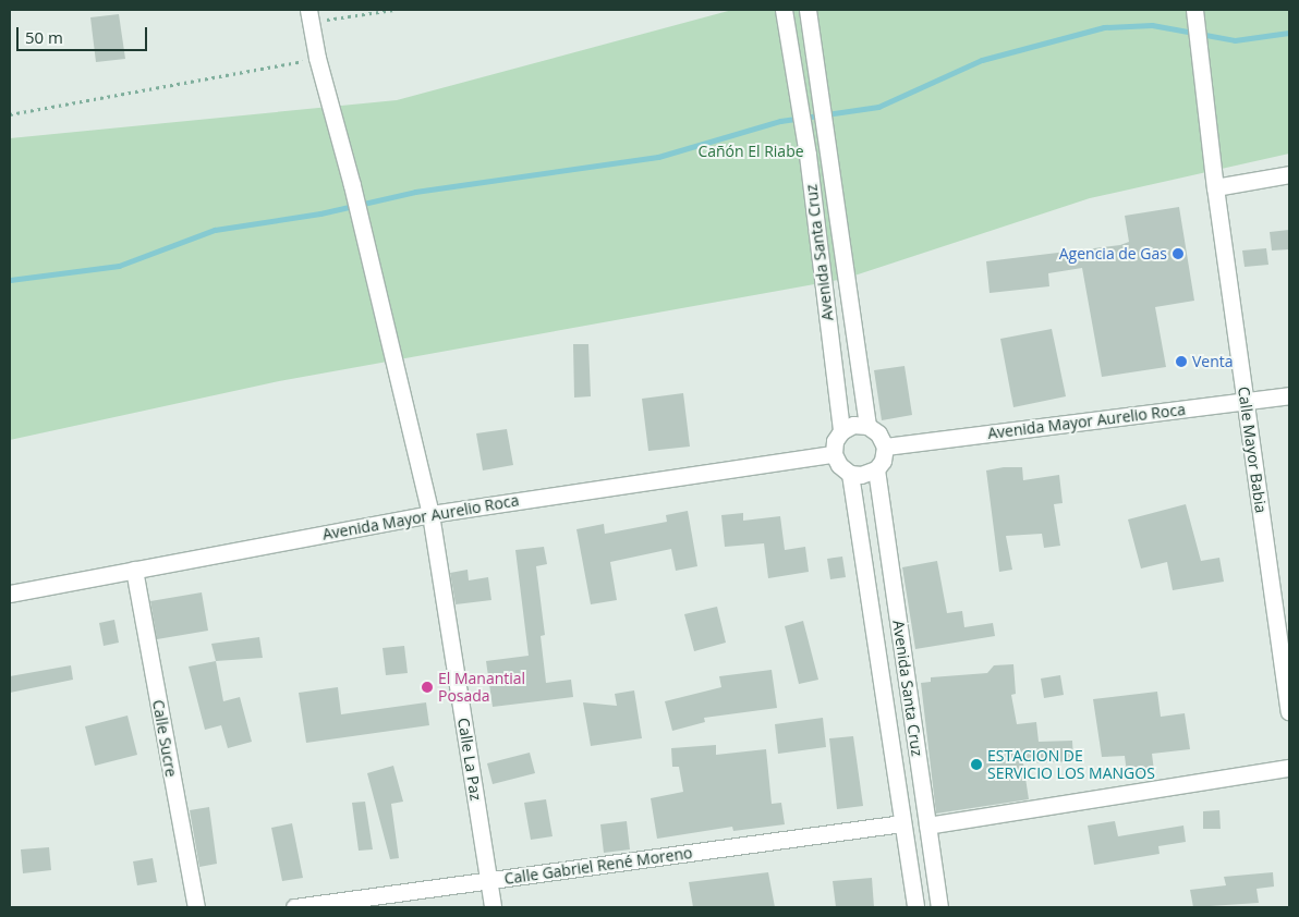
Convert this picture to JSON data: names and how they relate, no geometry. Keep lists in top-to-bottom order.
{
  "streets": {
    "street": [
      "Avenida Santa Cruz",
      "Avenida Mayor Aurelio Roca",
      "Calle Mayor Babia",
      "Calle Sucre",
      "Calle La Paz",
      "Calle Gabriel René Moreno"
    ]
  },
  "crossings": [
    ["Avenida Santa Cruz", "Avenida Mayor Aurelio Roca"],
    ["Avenida Santa Cruz", "Calle Gabriel René Moreno"],
    ["Avenida Mayor Aurelio Roca", "Calle Mayor Babia"],
    ["Avenida Mayor Aurelio Roca", "Calle Sucre"],
    ["Avenida Mayor Aurelio Roca", "Calle La Paz"],
    ["Calle La Paz", "Calle Gabriel René Moreno"]
  ],
  "parks": ["Cañón El Riabe"],
  "places": [
    "Agencia de Gas",
    "Venta",
    "El Manantial Posada",
    "ESTACION DE SERVICIO LOS MANGOS"
  ],
  "scale_bar": "50 m"
}
